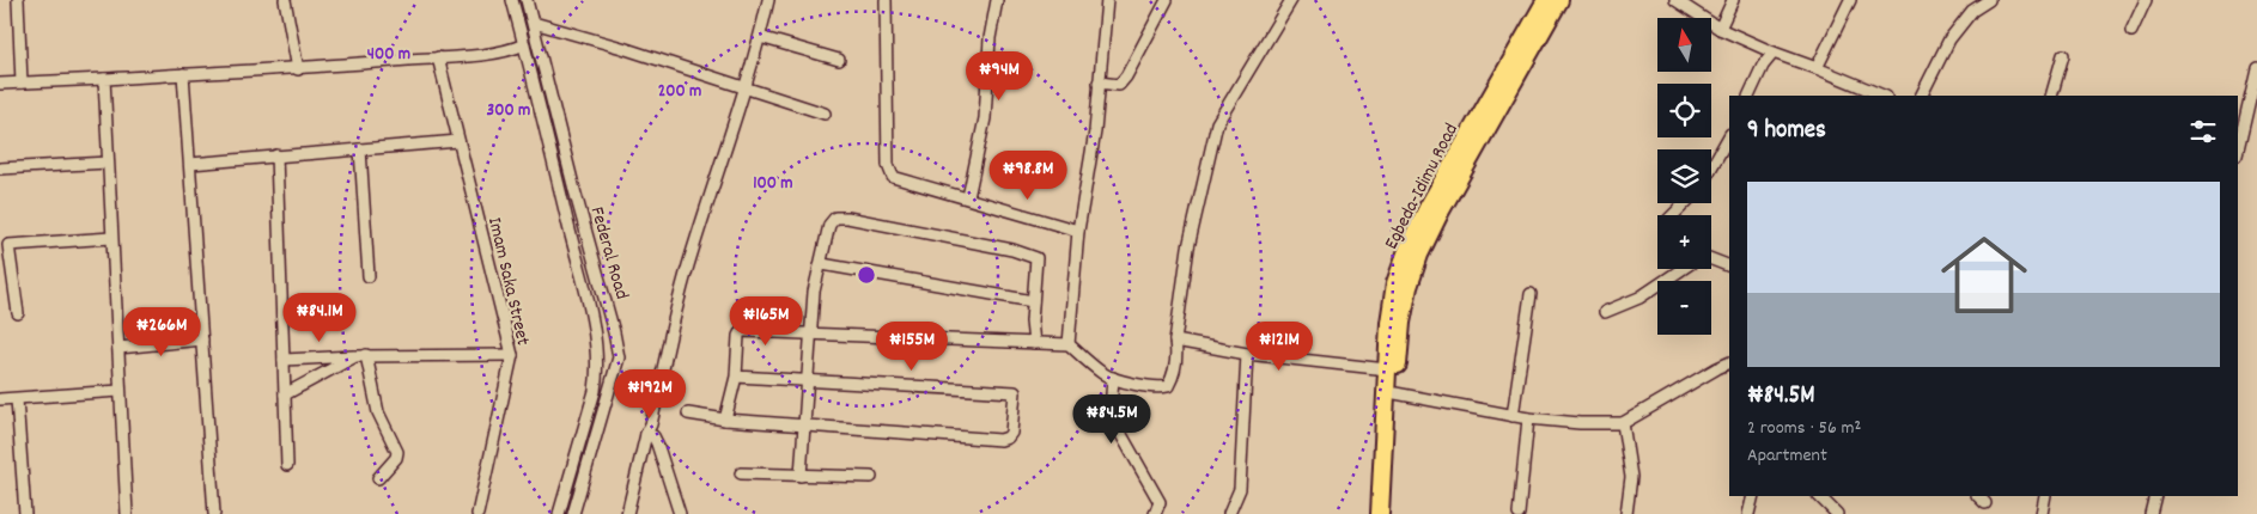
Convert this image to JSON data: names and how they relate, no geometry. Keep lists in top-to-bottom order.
{
  "streets": {
    "main road": ["Egbeda-Idimu Road"],
    "street": ["Federal Road", "Imam Saka Street"]
  },
  "north": "top",
  "page": {
    "map_buttons": ["+", "−"],
    "price": [
      "₦94M",
      "₦98.8M",
      "₦84.1M",
      "₦165M",
      "₦266M",
      "₦155M",
      "₦121M",
      "₦192M",
      "₦84.5M"
    ],
    "heading": "9 homes",
    "list": [
      {
        "name": "₦84.5M",
        "note": "2 rooms · 56 m² · Apartment"
      }
    ]
  },
  "rings": [
    "400 m",
    "200 m",
    "300 m",
    "100 m"
  ]
}
